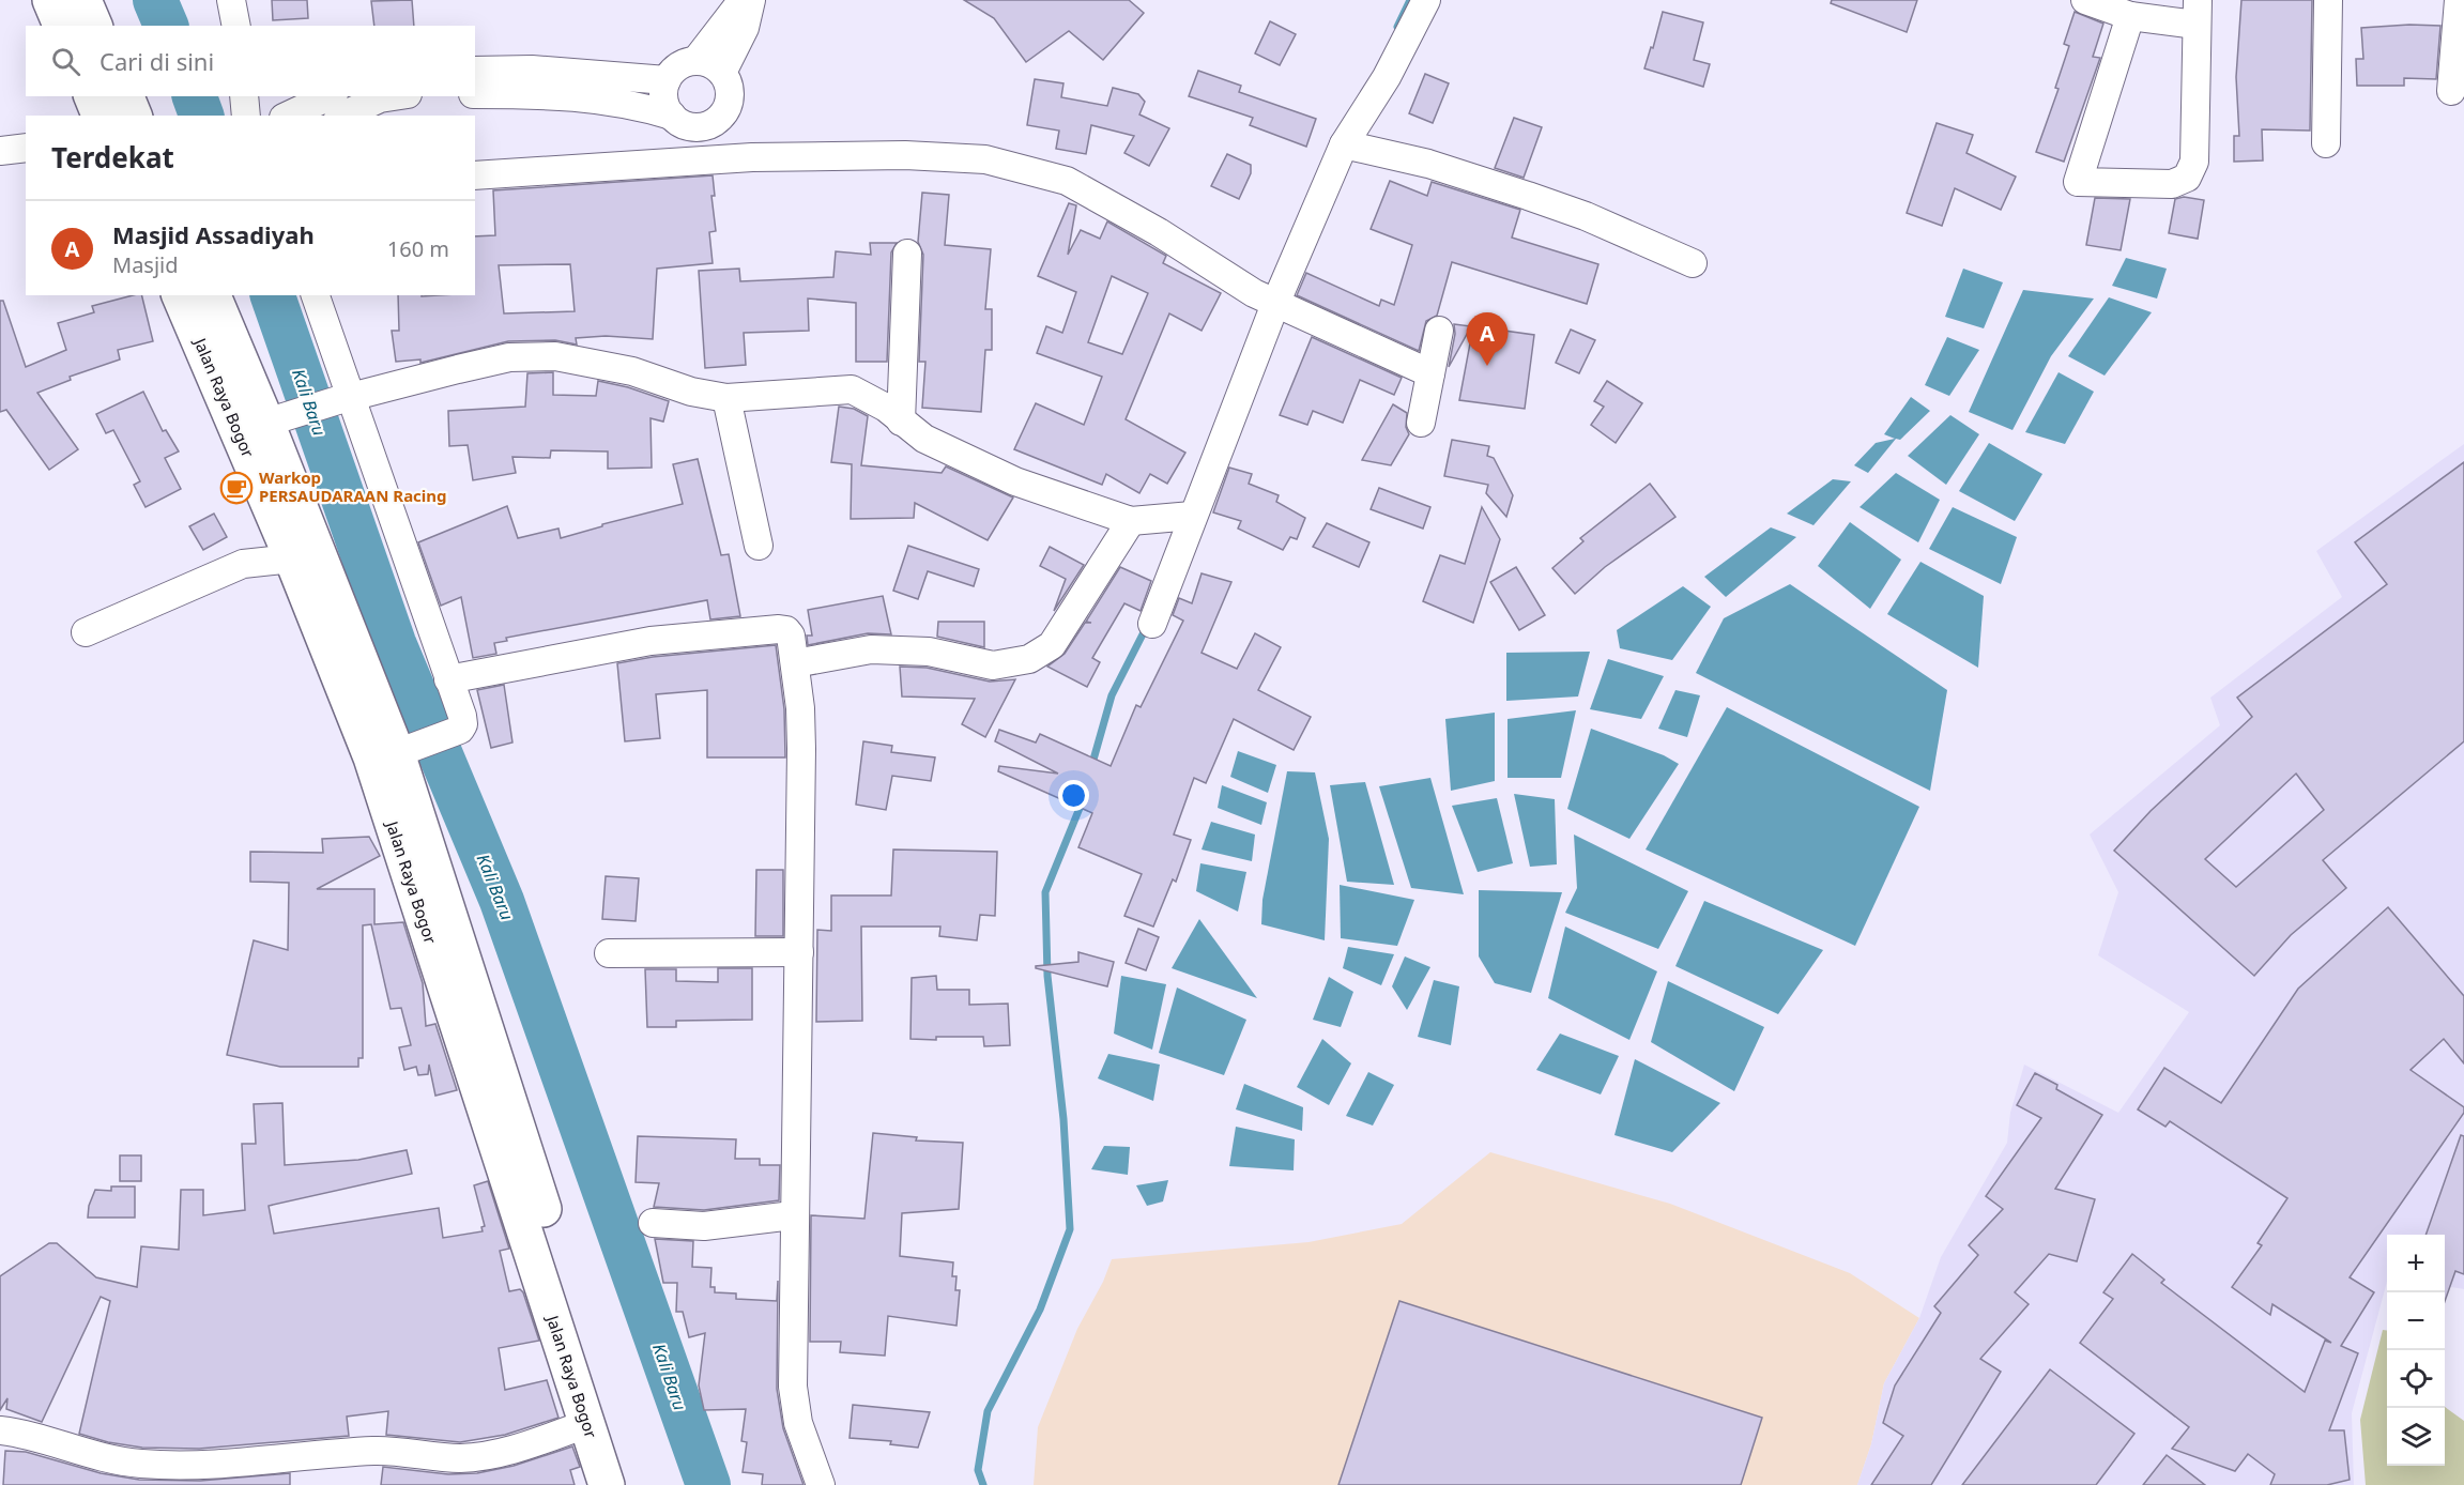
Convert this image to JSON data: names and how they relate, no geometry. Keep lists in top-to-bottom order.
{
  "streets": {
    "highway": ["Jalan Raya Bogor"]
  },
  "water": ["Kali Baru"],
  "places": {
    "cafe": ["Warkop PERSAUDARAAN Racing"]
  },
  "page": {
    "search": "Cari di sini",
    "heading": "Terdekat",
    "list": [
      {
        "mark": "A",
        "name": "Masjid Assadiyah",
        "note": "Masjid",
        "value": "160 m"
      }
    ],
    "pins": "A",
    "map_buttons": ["+", "−"]
  }
}
